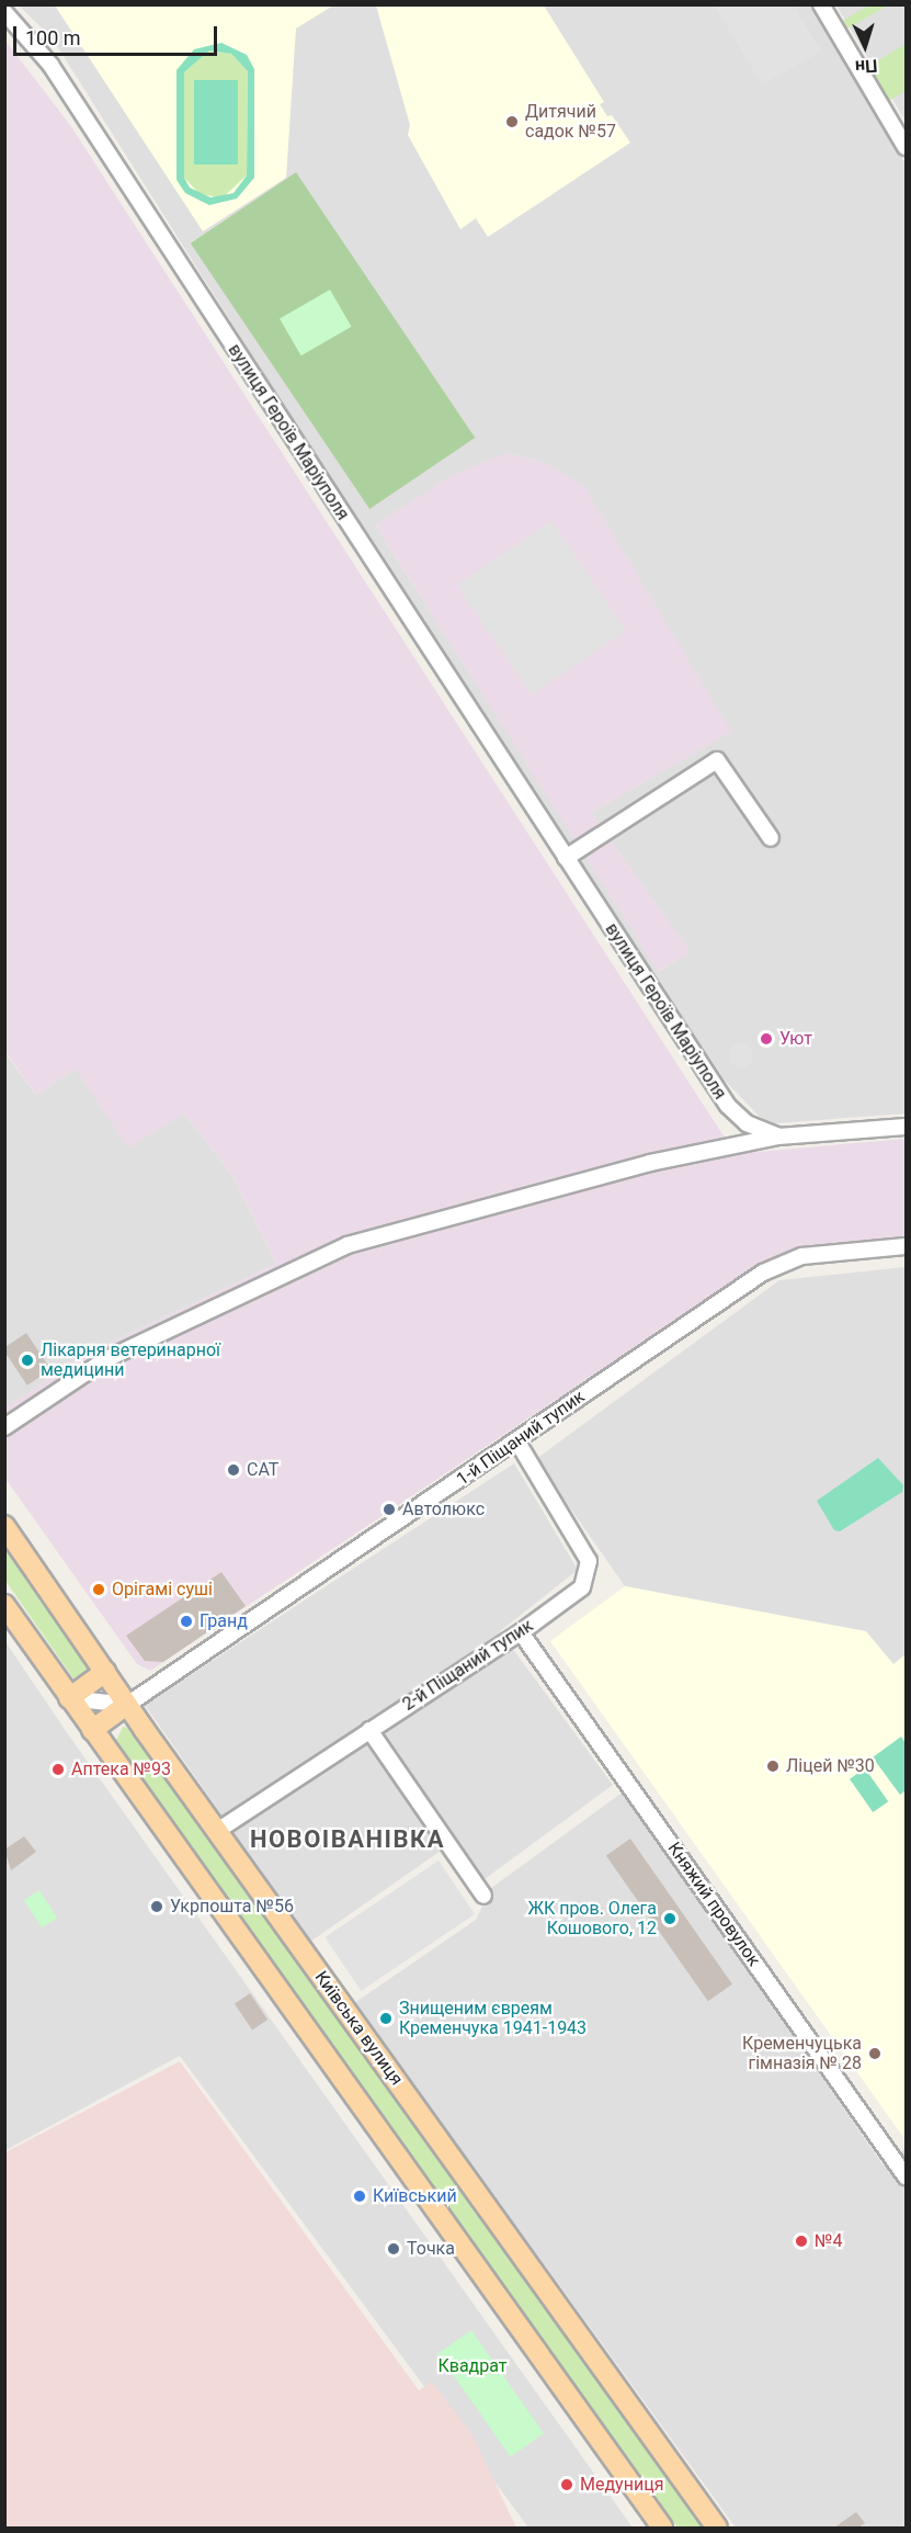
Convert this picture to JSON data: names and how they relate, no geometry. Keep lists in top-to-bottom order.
{
  "streets": {
    "main road": ["Київська вулиця"],
    "street": [
      "вулиця Героїв Маріуполя",
      "1-й Піщаний тупик",
      "2-й Піщаний тупик",
      "Княжий провулок"
    ]
  },
  "crossings": [
    ["1-й Піщаний тупик", "2-й Піщаний тупик"],
    ["1-й Піщаний тупик", "Київська вулиця"],
    ["2-й Піщаний тупик", "Княжий провулок"],
    ["2-й Піщаний тупик", "Київська вулиця"]
  ],
  "districts": ["НОВОІВАНІВКА"],
  "parks": ["Квадрат"],
  "places": [
    "Дитячий садок №57",
    "Уют",
    "Лікарня ветеринарної медицини",
    "САТ",
    "Автолюкс",
    "Орігамі суші",
    "Гранд",
    "Ліцей №30",
    "Аптека №93",
    "Укрпошта №56",
    "ЖК пров. Олега Кошового, 12",
    "Знищеним євреям Кременчука 1941-1943",
    "Кременчуцька гімназія № 28",
    "Київський",
    "№4",
    "Точка",
    "Медуниця"
  ],
  "scale_bar": "100 m",
  "north": "bottom"
}
